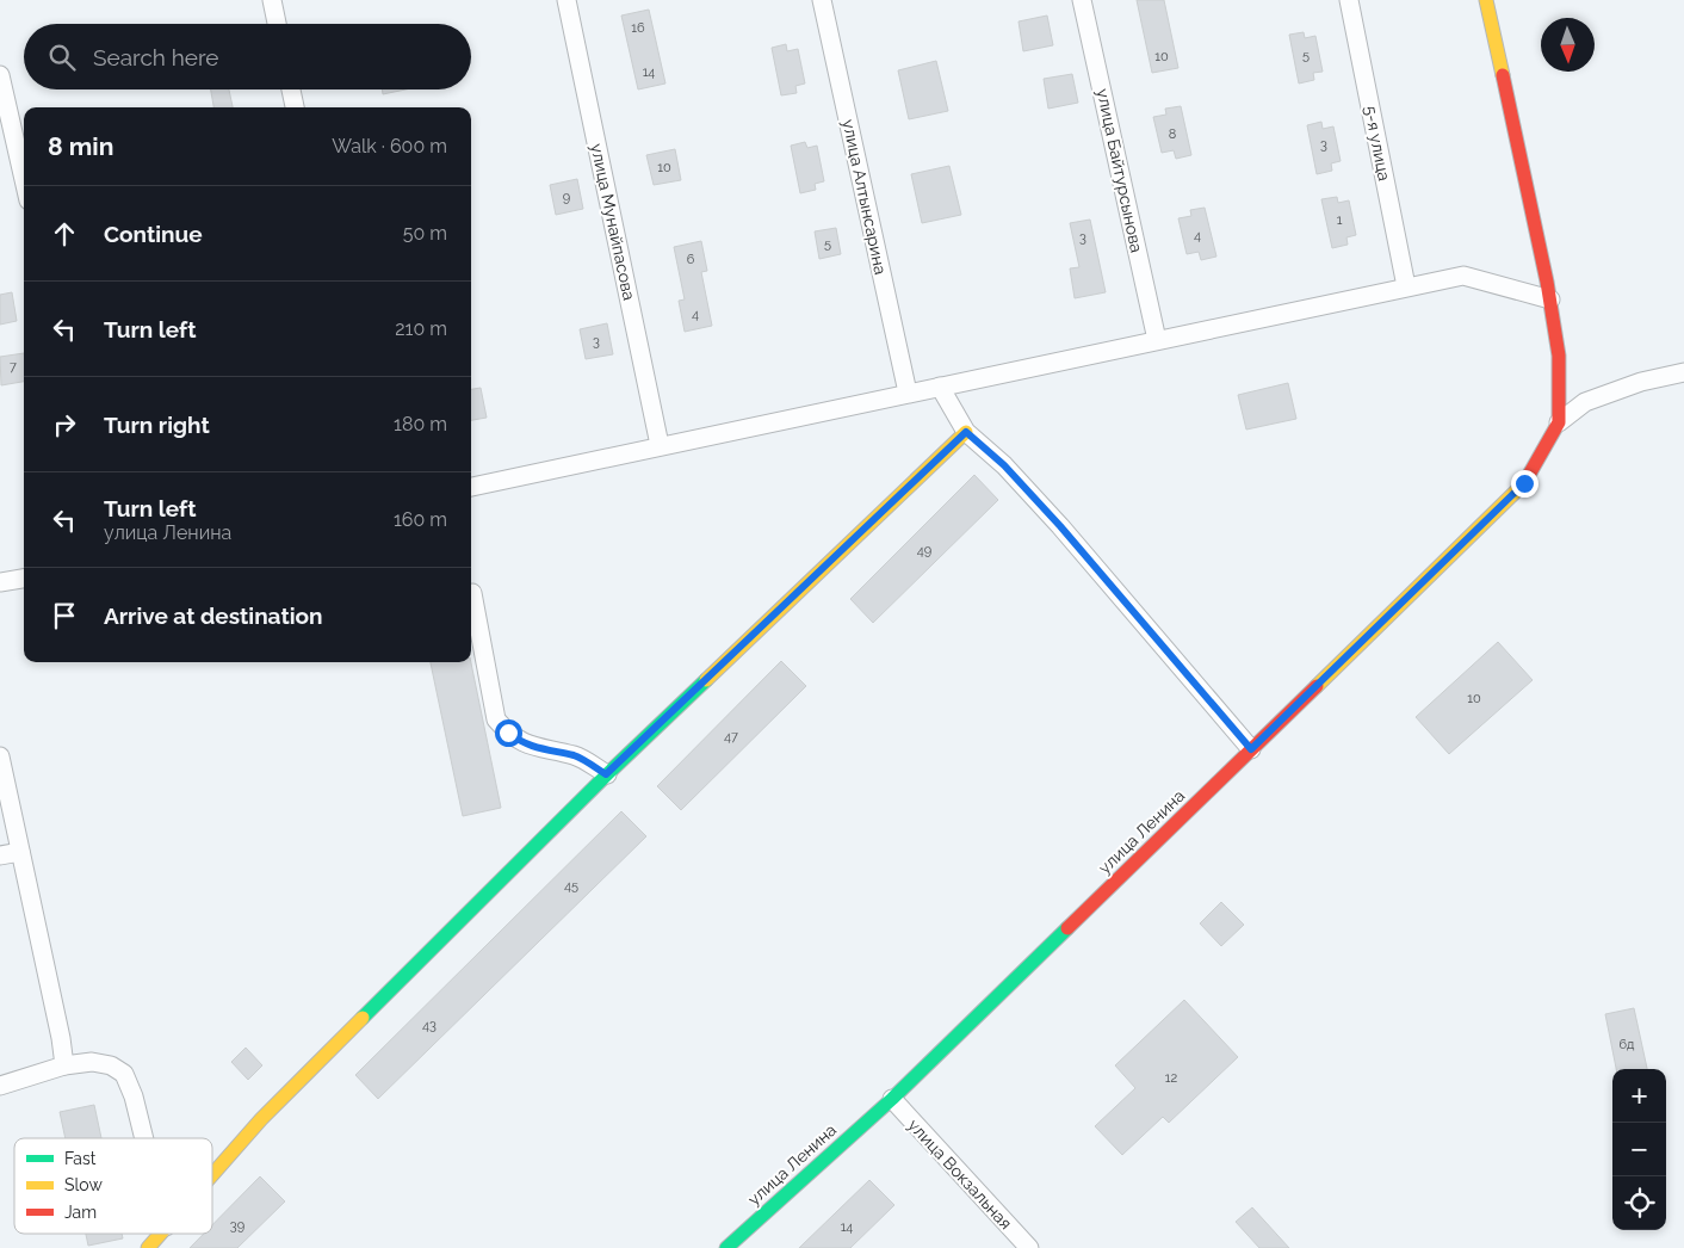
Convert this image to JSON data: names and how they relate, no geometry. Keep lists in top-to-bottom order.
{
  "streets": {
    "street": [
      "5-я улица",
      "улица Байтурсынова",
      "улица Алтынсарина",
      "улица Мунайпасова",
      "улица Ленина",
      "улица Вокзальная"
    ]
  },
  "crossings": [
    ["улица Ленина", "улица Вокзальная"]
  ],
  "house_numbers": [
    "16",
    "5",
    "10",
    "14",
    "8",
    "3",
    "10",
    "9",
    "1",
    "4",
    "3",
    "5",
    "6",
    "4",
    "3",
    "7",
    "49",
    "10",
    "47",
    "45",
    "43",
    "6д",
    "12",
    "39",
    "14"
  ],
  "legend": ["Fast", "Slow", "Jam"],
  "north": "bottom",
  "page": {
    "search": "Search here",
    "heading": ["8 min", "Walk · 600 m"],
    "list": [
      ["Continue", "50 m"],
      ["Turn left", "210 m"],
      ["Turn right", "180 m"],
      ["Turn left", "улица Ленина", "160 m"],
      "Arrive at destination"
    ],
    "map_buttons": ["+", "−"]
  }
}
